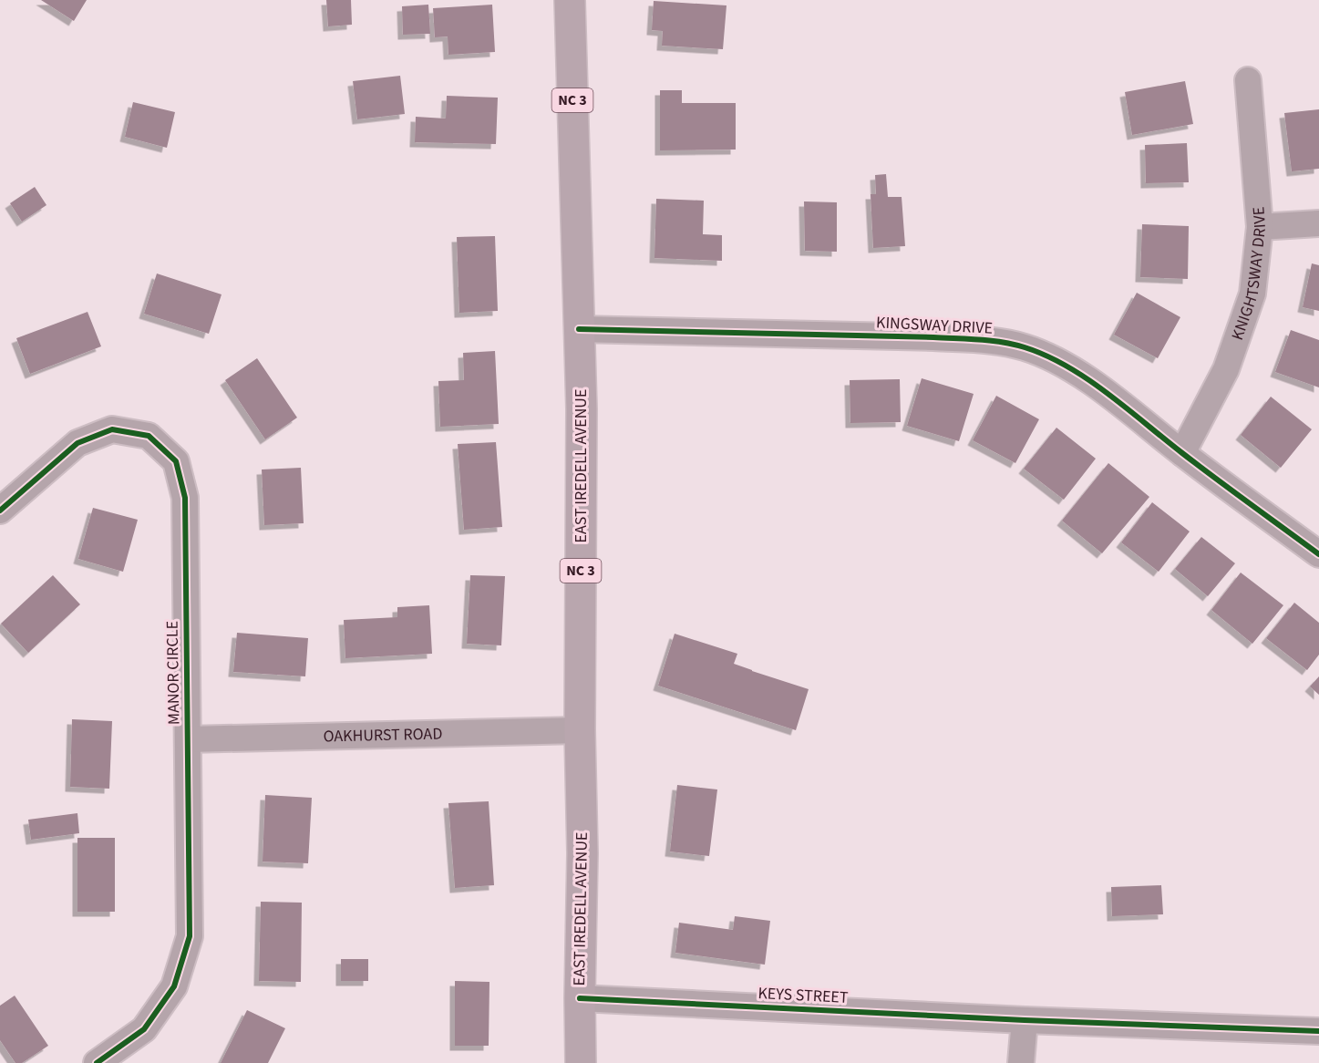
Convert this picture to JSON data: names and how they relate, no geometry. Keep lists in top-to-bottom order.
{
  "streets": {
    "main road": ["NC 3", "EAST IREDELL AVENUE"],
    "street": [
      "KNIGHTSWAY DRIVE",
      "KINGSWAY DRIVE",
      "MANOR CIRCLE",
      "OAKHURST ROAD",
      "KEYS STREET"
    ]
  },
  "crossings": [
    ["KNIGHTSWAY DRIVE", "KINGSWAY DRIVE"],
    ["KINGSWAY DRIVE", "EAST IREDELL AVENUE"],
    ["EAST IREDELL AVENUE", "OAKHURST ROAD"],
    ["EAST IREDELL AVENUE", "KEYS STREET"],
    ["MANOR CIRCLE", "OAKHURST ROAD"]
  ]
}
